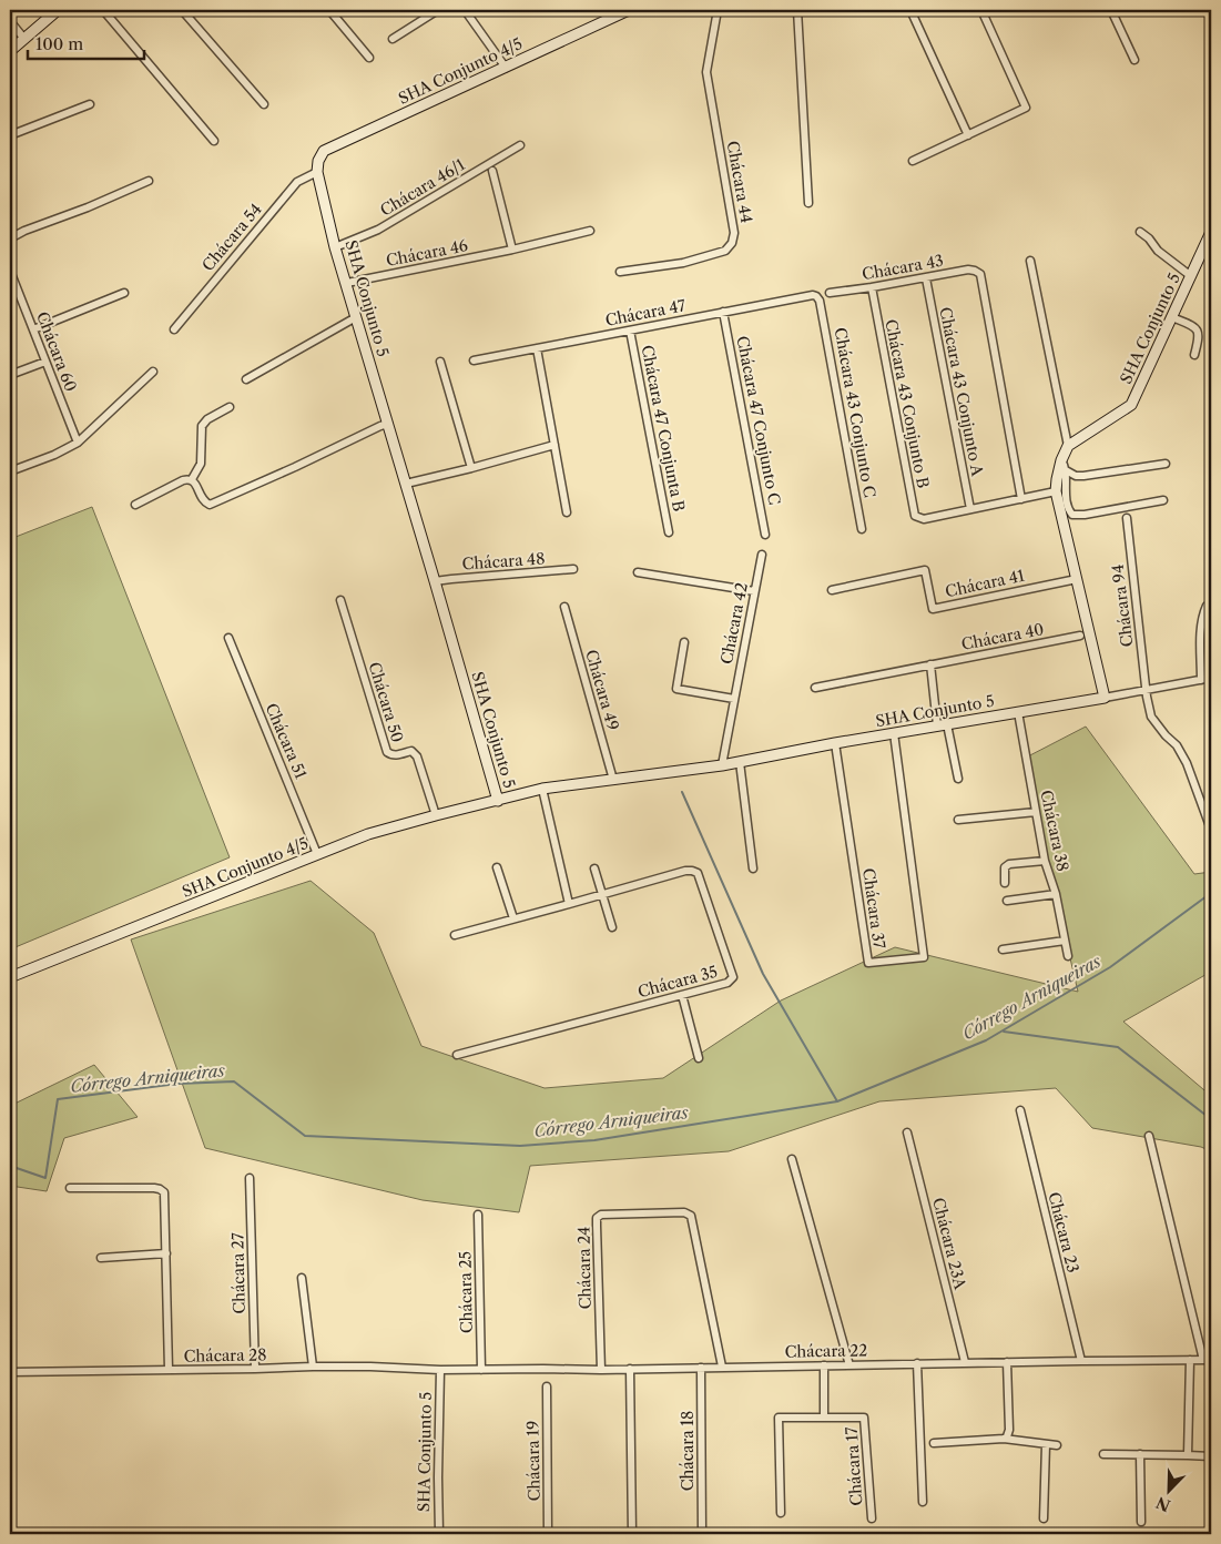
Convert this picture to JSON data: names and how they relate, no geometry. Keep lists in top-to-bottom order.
{
  "streets": {
    "street": [
      "SHA Conjunto 4/5",
      "Chácara 44",
      "Chácara 46/1",
      "Chácara 54",
      "Chácara 46",
      "Chácara 43",
      "SHA Conjunto 5",
      "Chácara 47",
      "Chácara 60",
      "Chácara 43 Conjunto A",
      "Chácara 43 Conjunto B",
      "Chácara 43 Conjunto C",
      "Chácara 47 Conjunto C",
      "Chácara 47 Conjunta B",
      "Chácara 48",
      "Chácara 41",
      "Chácara 94",
      "Chácara 42",
      "Chácara 40",
      "Chácara 49",
      "Chácara 50",
      "Chácara 51",
      "Chácara 38",
      "Chácara 37",
      "Chácara 35",
      "Chácara 23",
      "Chácara 23A",
      "Chácara 24",
      "Chácara 27",
      "Chácara 25",
      "Chácara 22",
      "Chácara 28",
      "Chácara 18",
      "Chácara 19",
      "Chácara 17"
    ]
  },
  "crossings": [
    ["SHA Conjunto 4/5", "Chácara 54"],
    ["SHA Conjunto 4/5", "SHA Conjunto 5"],
    ["SHA Conjunto 4/5", "Chácara 50"],
    ["SHA Conjunto 4/5", "Chácara 51"],
    ["Chácara 46/1", "SHA Conjunto 5"],
    ["Chácara 54", "SHA Conjunto 5"],
    ["Chácara 46", "SHA Conjunto 5"],
    ["Chácara 43", "Chácara 43 Conjunto A"],
    ["Chácara 43", "Chácara 43 Conjunto B"],
    ["SHA Conjunto 5", "Chácara 48"],
    ["SHA Conjunto 5", "Chácara 94"],
    ["SHA Conjunto 5", "Chácara 42"],
    ["SHA Conjunto 5", "Chácara 49"],
    ["SHA Conjunto 5", "Chácara 38"],
    ["SHA Conjunto 5", "Chácara 37"],
    ["SHA Conjunto 5", "Chácara 22"],
    ["SHA Conjunto 5", "Chácara 28"],
    ["Chácara 47", "Chácara 43 Conjunto C"],
    ["Chácara 47", "Chácara 47 Conjunto C"],
    ["Chácara 47", "Chácara 47 Conjunta B"],
    ["Chácara 43 Conjunto A", "Chácara 43 Conjunto B"],
    ["Chácara 23", "Chácara 22"],
    ["Chácara 23A", "Chácara 22"],
    ["Chácara 24", "Chácara 22"],
    ["Chácara 27", "Chácara 28"],
    ["Chácara 25", "Chácara 22"],
    ["Chácara 22", "Chácara 28"],
    ["Chácara 22", "Chácara 18"],
    ["Chácara 22", "Chácara 17"]
  ],
  "water": ["Córrego Arniqueiras"],
  "scale_bar": "100 m",
  "north": "bottom left"
}
